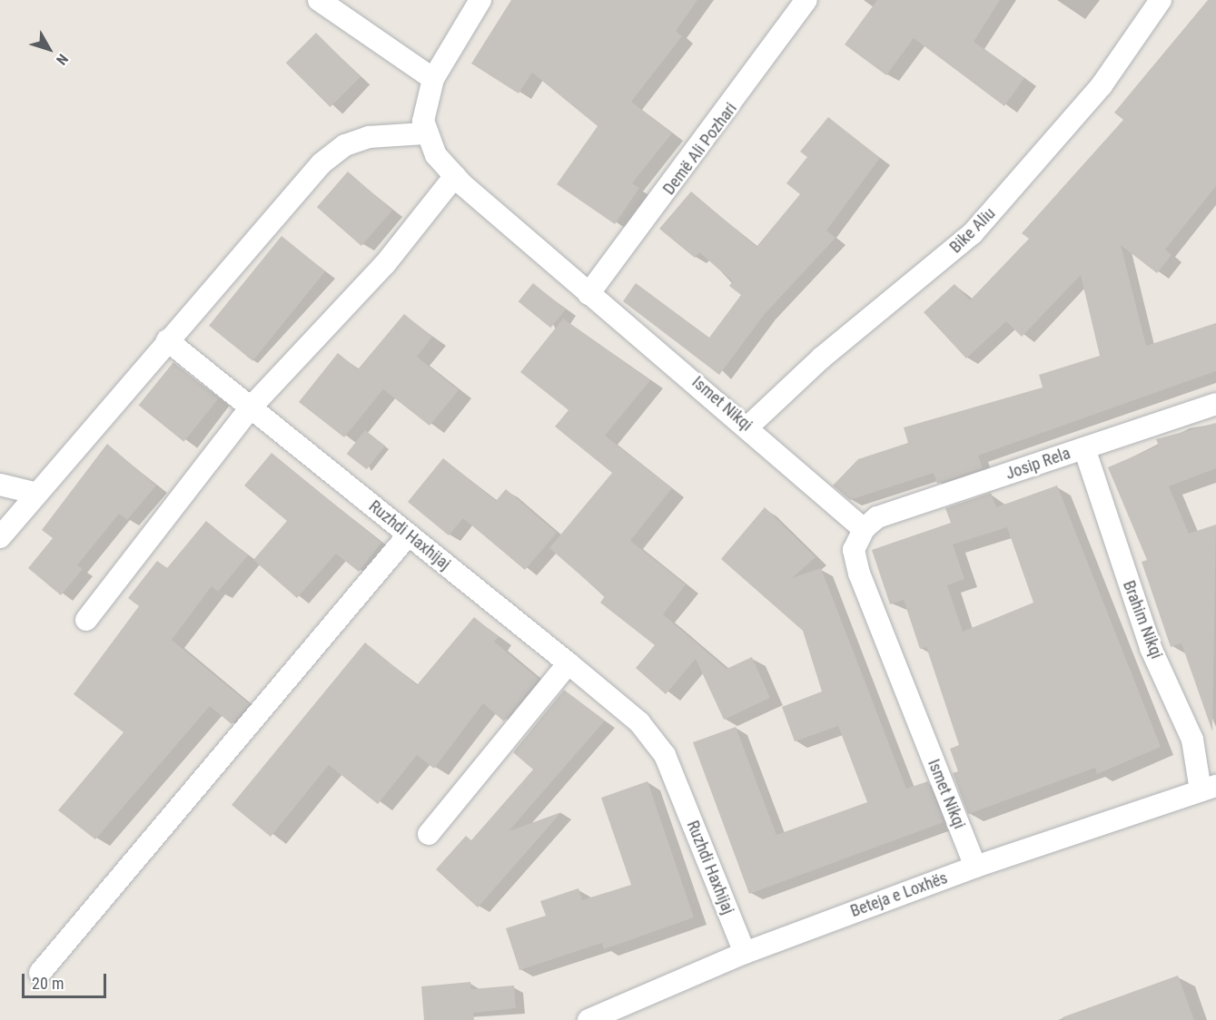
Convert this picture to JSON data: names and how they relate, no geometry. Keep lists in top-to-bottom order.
{
  "streets": {
    "street": [
      "Demë Ali Pozhari",
      "Bike Aliu",
      "Ismet Nikqi",
      "Josip Rela",
      "Ruzhdi Haxhijaj",
      "Brahim Nikqi",
      "Beteja e Loxhës"
    ]
  },
  "crossings": [
    ["Demë Ali Pozhari", "Ismet Nikqi"],
    ["Bike Aliu", "Ismet Nikqi"],
    ["Ismet Nikqi", "Josip Rela"],
    ["Ismet Nikqi", "Beteja e Loxhës"],
    ["Josip Rela", "Brahim Nikqi"],
    ["Ruzhdi Haxhijaj", "Beteja e Loxhës"],
    ["Brahim Nikqi", "Beteja e Loxhës"]
  ],
  "scale_bar": "20 m",
  "north": "bottom right"
}
